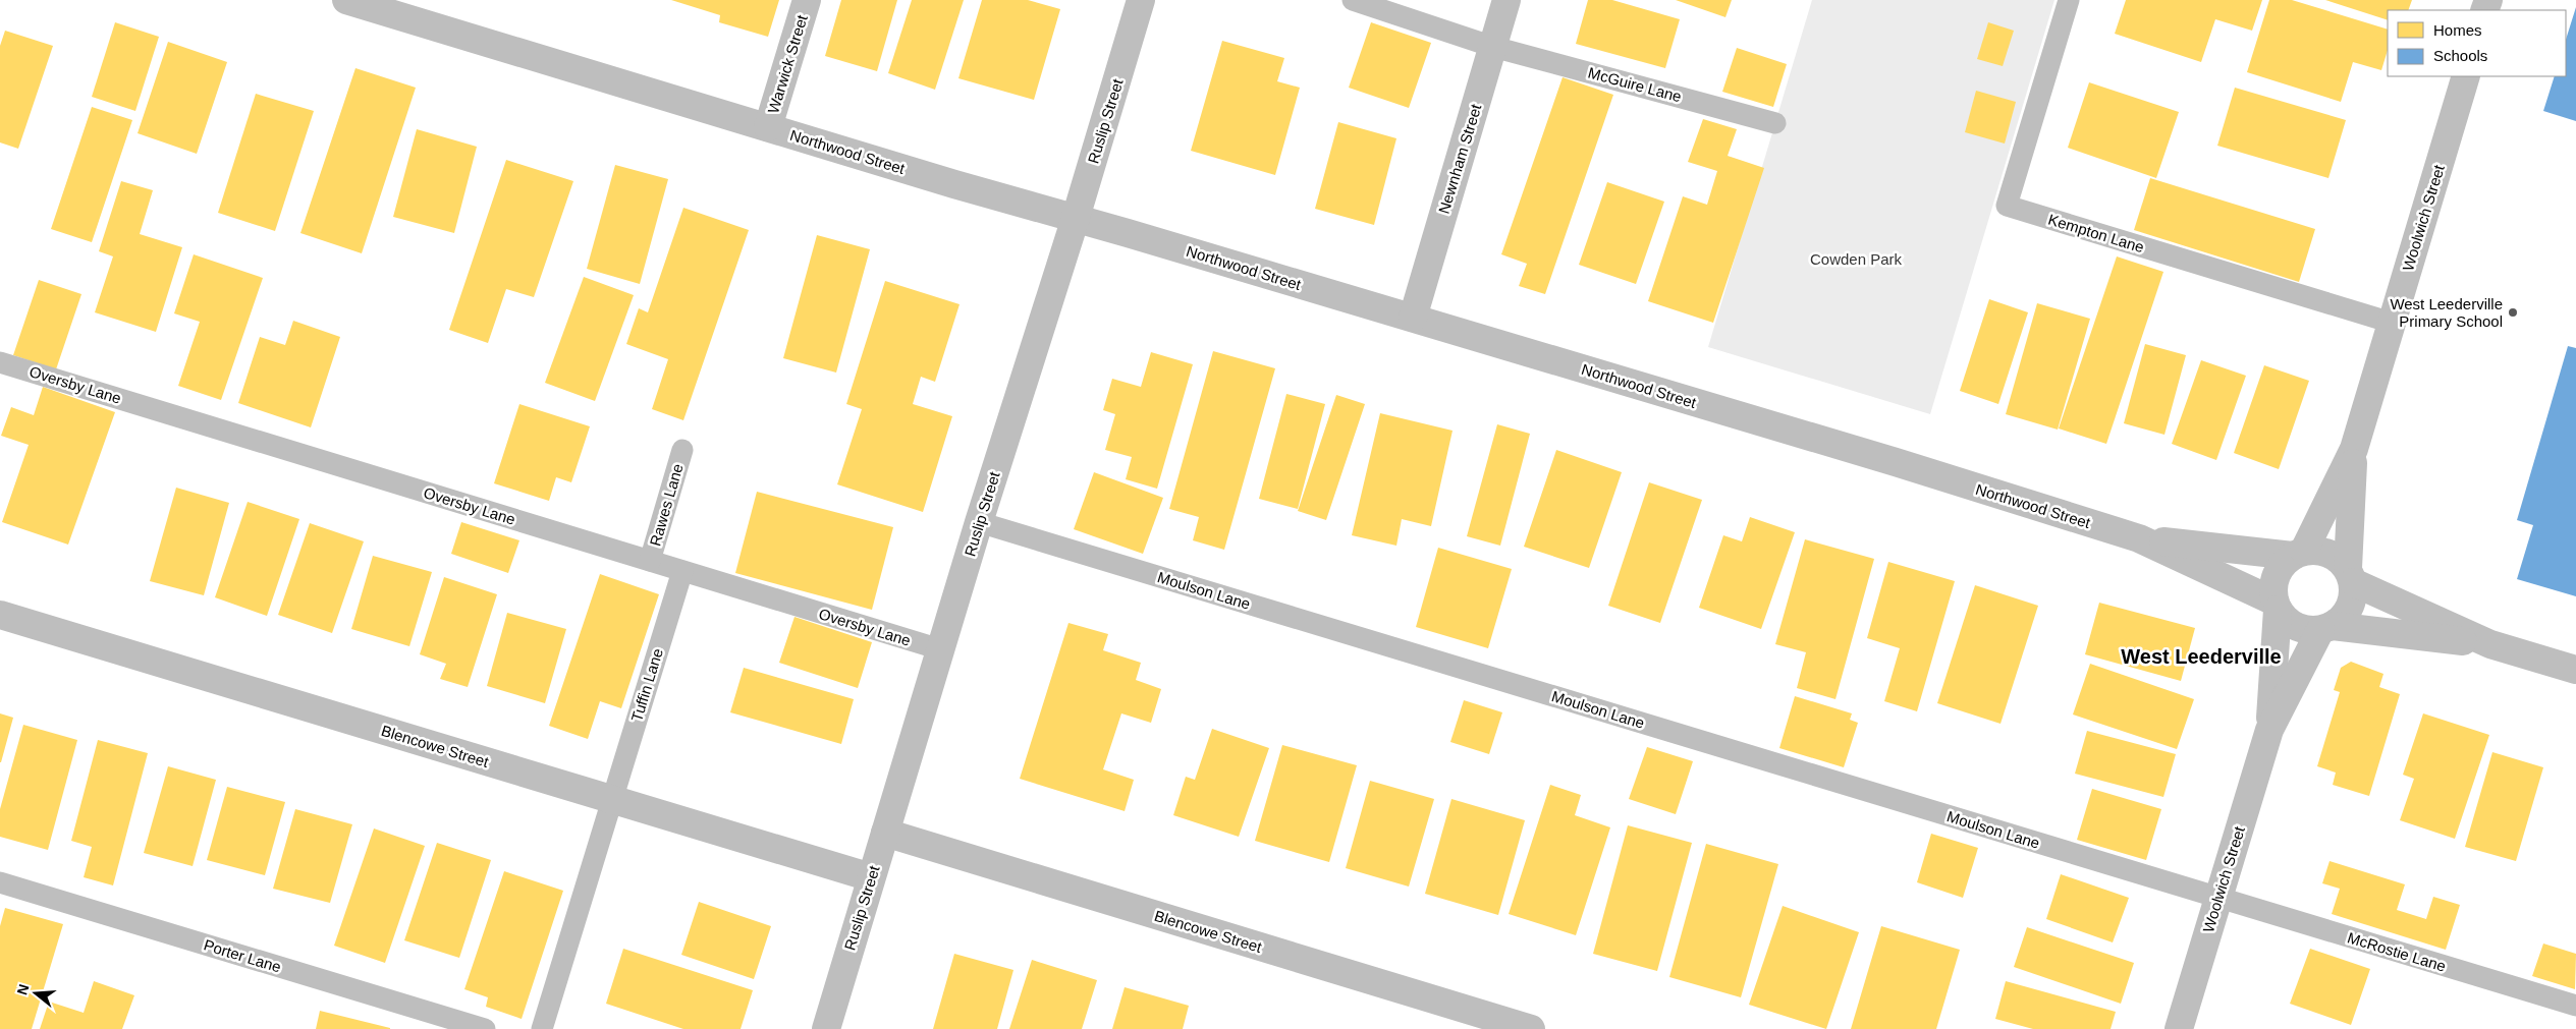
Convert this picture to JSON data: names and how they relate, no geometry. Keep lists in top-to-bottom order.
{
  "streets": {
    "street": [
      "Warwick Street",
      "Ruslip Street",
      "Northwood Street",
      "Newnham Street",
      "Woolwich Street",
      "Blencowe Street"
    ],
    "lane": [
      "McGuire Lane",
      "Kempton Lane",
      "Oversby Lane",
      "Rawes Lane",
      "Moulson Lane",
      "Tuffin Lane",
      "McRostie Lane",
      "Porter Lane"
    ]
  },
  "crossings": [
    ["Warwick Street", "Northwood Street"],
    ["McGuire Lane", "Newnham Street"],
    ["Ruslip Street", "Northwood Street"],
    ["Ruslip Street", "Oversby Lane"],
    ["Ruslip Street", "Moulson Lane"],
    ["Ruslip Street", "Blencowe Street"],
    ["Northwood Street", "Newnham Street"],
    ["Northwood Street", "Woolwich Street"],
    ["Woolwich Street", "Kempton Lane"],
    ["Woolwich Street", "Moulson Lane"],
    ["Woolwich Street", "McRostie Lane"],
    ["Oversby Lane", "Rawes Lane"],
    ["Oversby Lane", "Tuffin Lane"],
    ["Moulson Lane", "McRostie Lane"],
    ["Tuffin Lane", "Blencowe Street"]
  ],
  "districts": ["West Leederville"],
  "parks": ["Cowden Park"],
  "places": ["West Leederville Primary School"],
  "legend": ["Homes", "Schools"],
  "north": "left"
}
